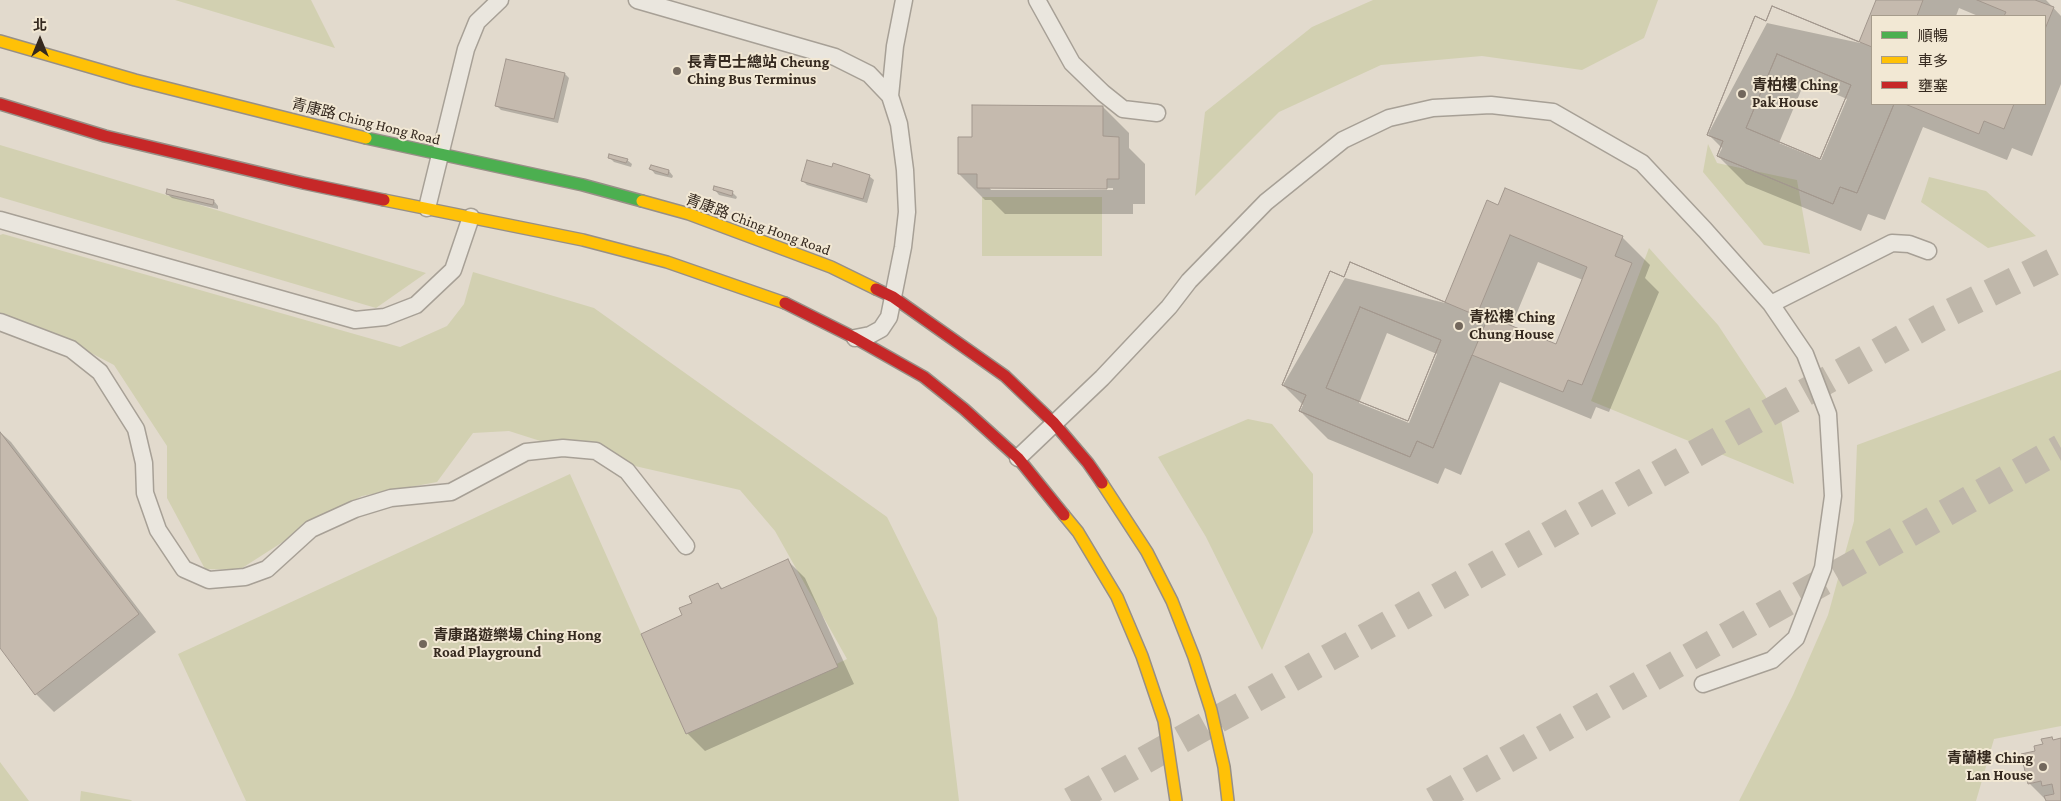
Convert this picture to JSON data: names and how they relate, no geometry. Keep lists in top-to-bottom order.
{
  "streets": {
    "main road": ["青康路 Ching Hong Road"]
  },
  "places": [
    "長青巴士總站 Cheung Ching Bus Terminus",
    "青柏樓 Ching Pak House",
    "青松樓 Ching Chung House",
    "青康路遊樂場 Ching Hong Road Playground",
    "青蘭樓 Ching Lan House"
  ],
  "legend": ["順暢", "車多", "壅塞"],
  "north": "top"
}
